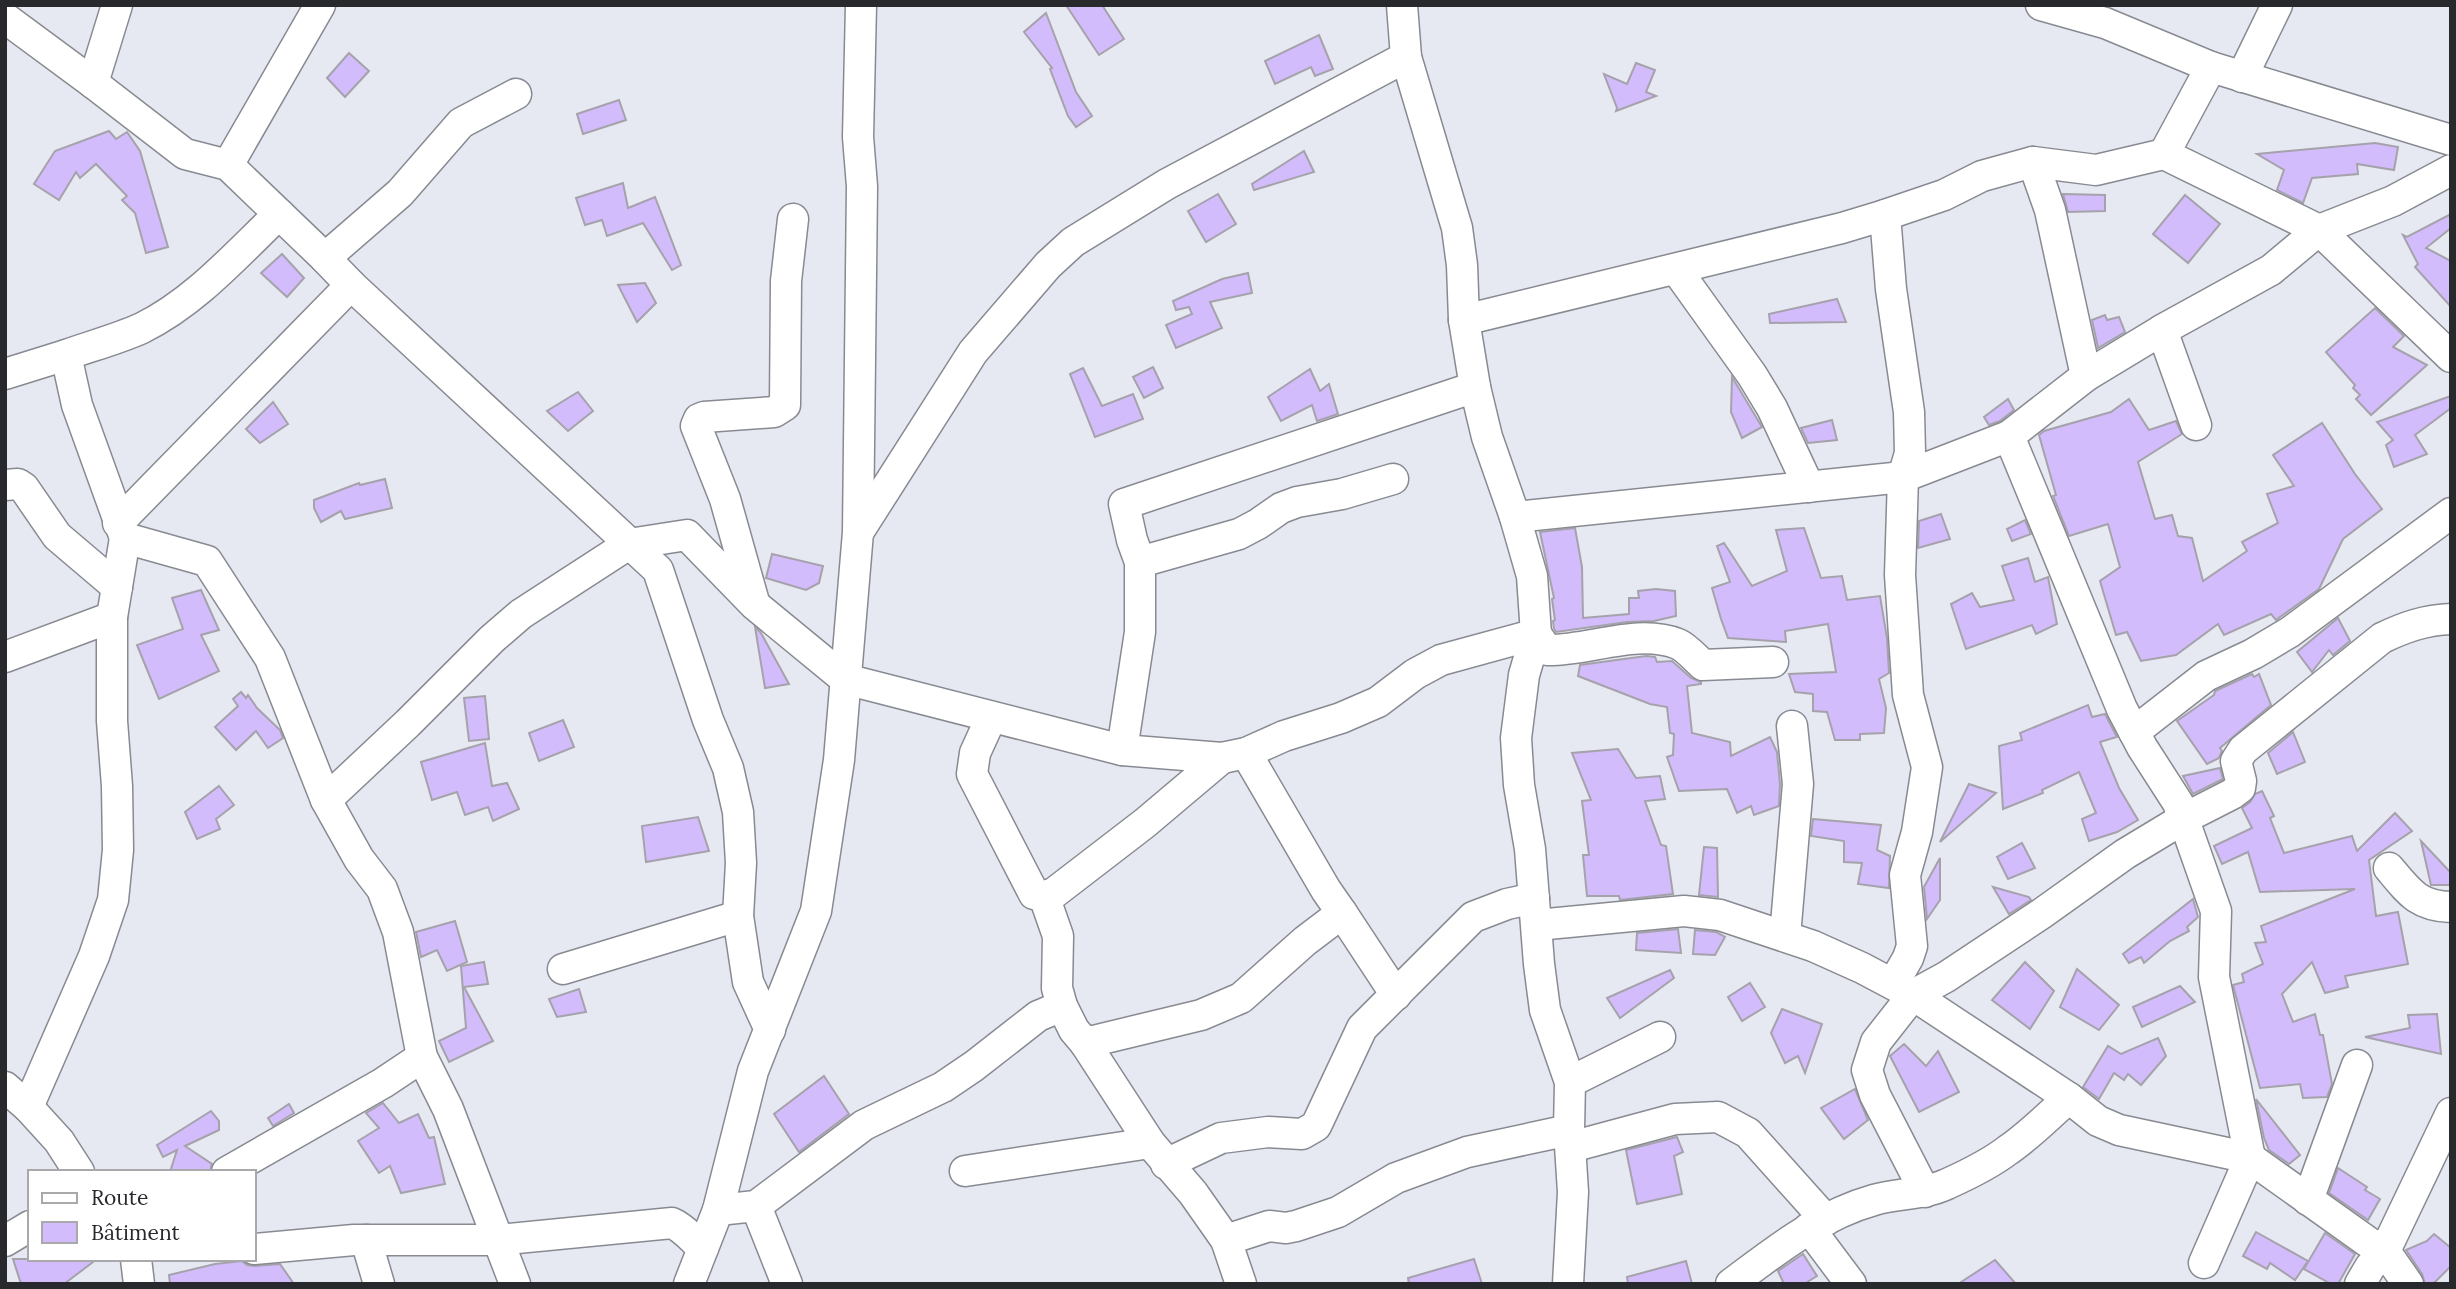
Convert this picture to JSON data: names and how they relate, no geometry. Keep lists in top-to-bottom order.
{
  "legend": ["Route", "Bâtiment"]
}
